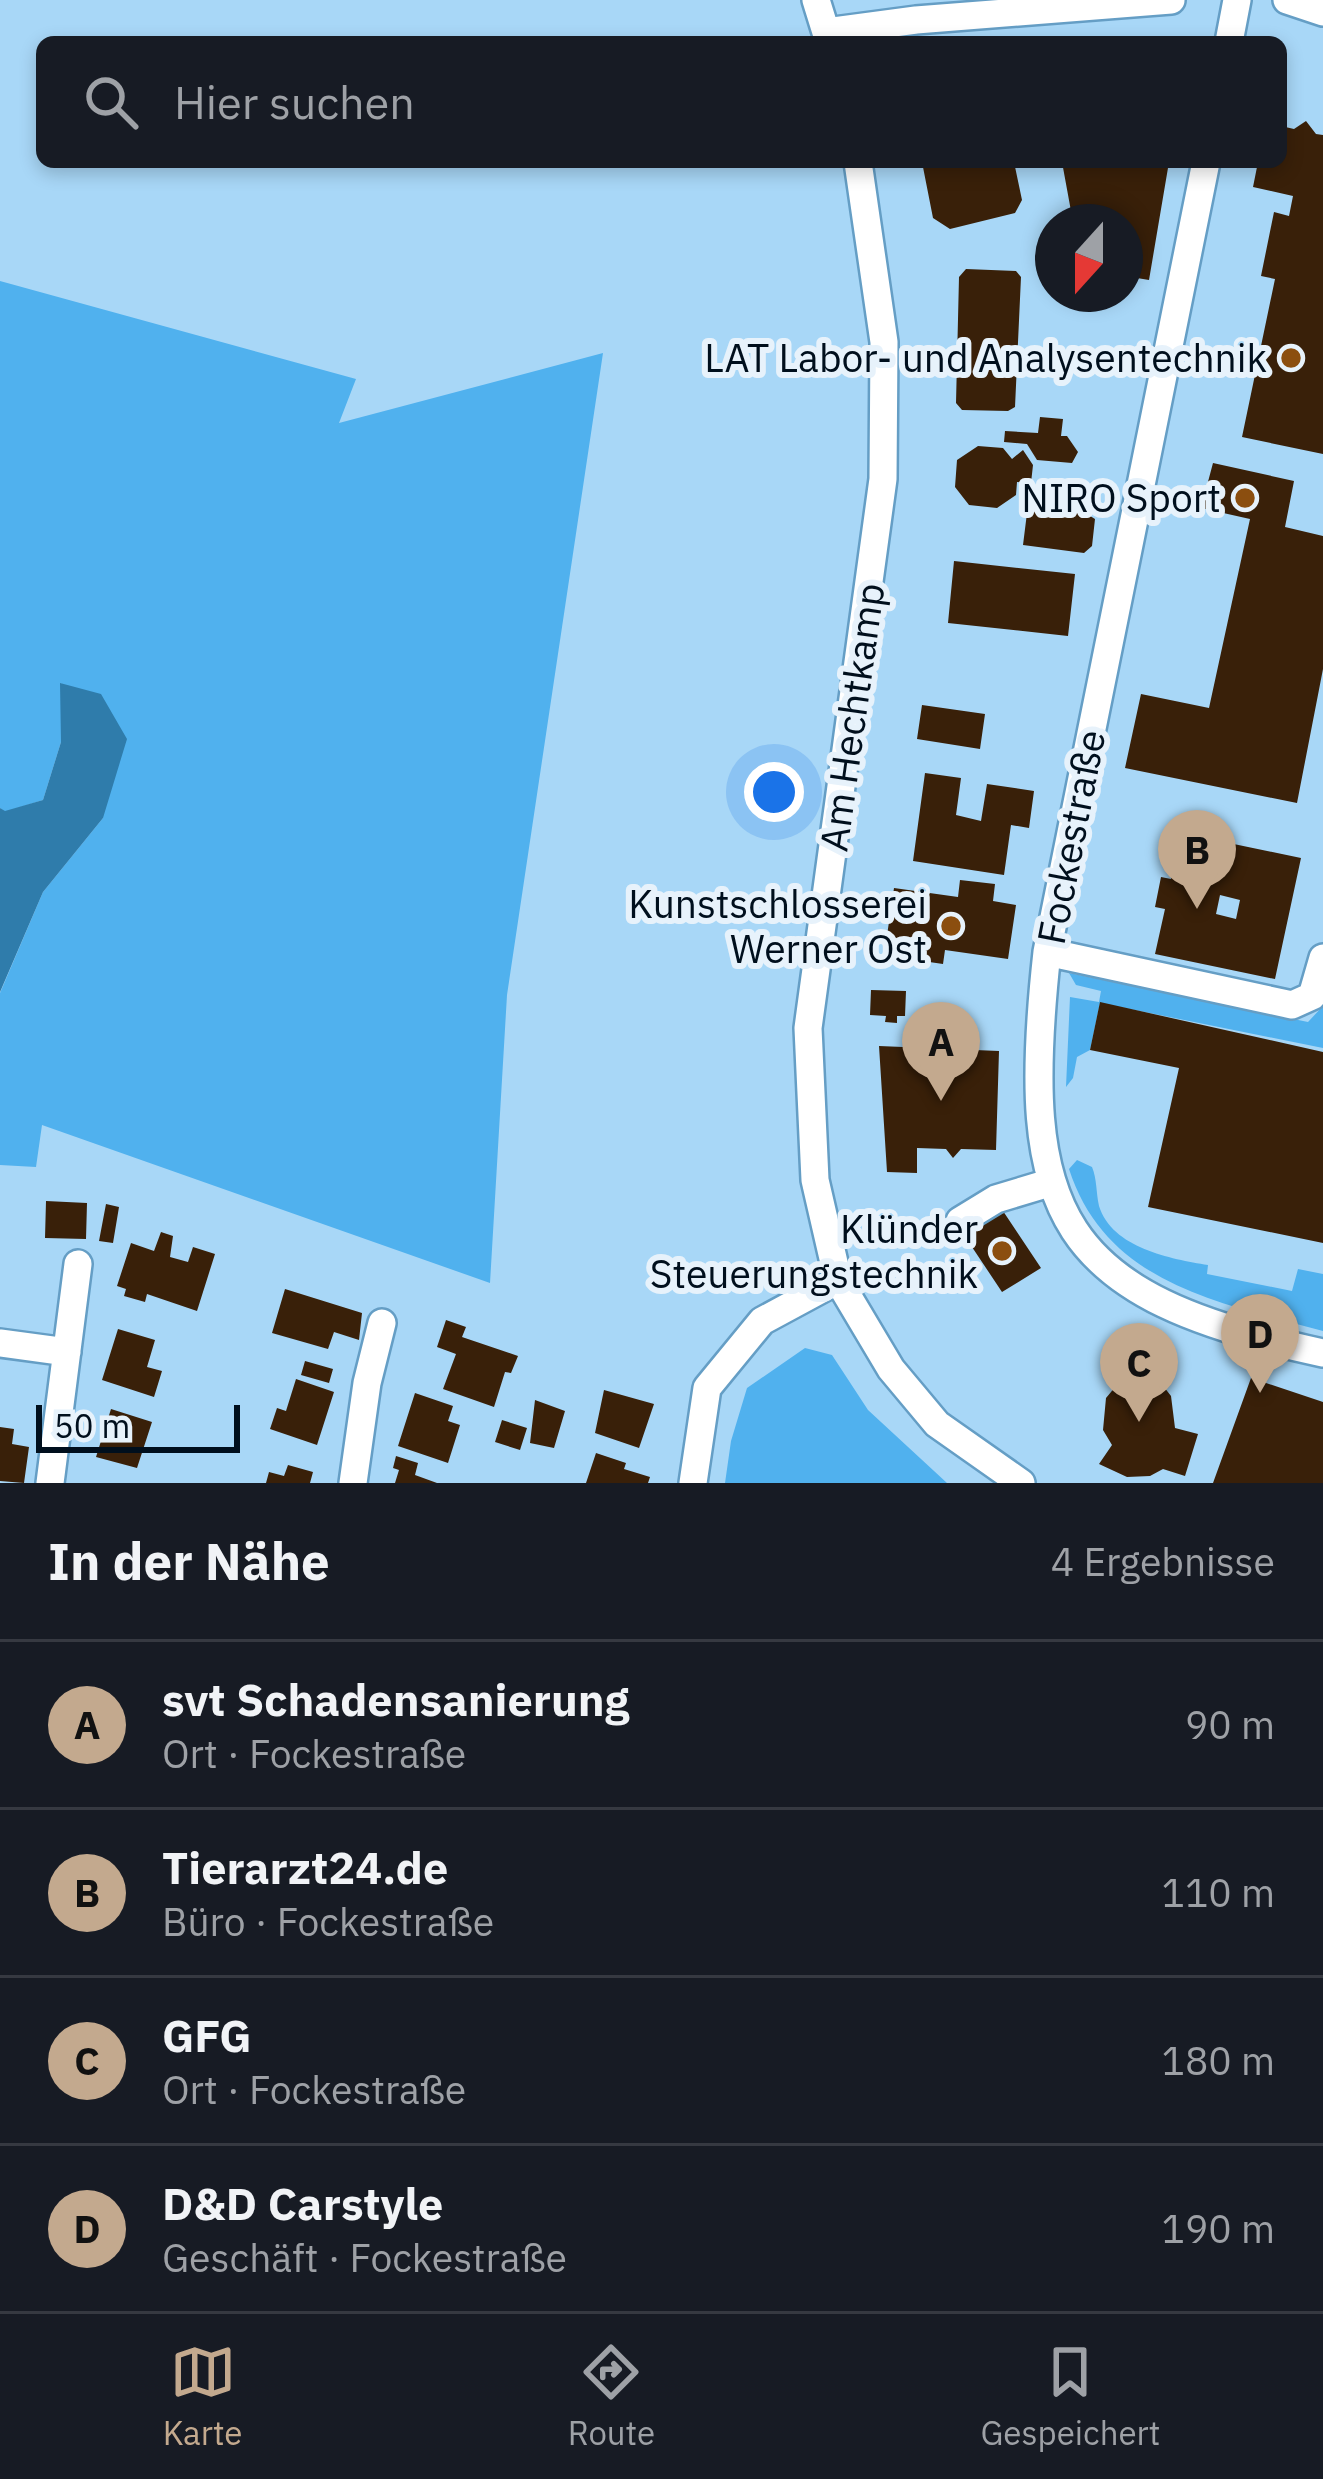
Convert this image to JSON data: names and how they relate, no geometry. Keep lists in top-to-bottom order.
{
  "streets": {
    "street": ["Am Hechtkamp", "Fockestraße"]
  },
  "places": [
    "LAT Labor- und Analysentechnik",
    "NIRO Sport",
    "Kunstschlosserei Werner Ost",
    "Klünder Steuerungstechnik"
  ],
  "scale_bar": "50 m",
  "north": "bottom",
  "page": {
    "search": "Hier suchen",
    "pins": [
      "B",
      "A",
      "D",
      "C"
    ],
    "scale": "50 m",
    "heading": ["In der Nähe", "4 Ergebnisse"],
    "list": [
      {
        "mark": "A",
        "name": "svt Schadensanierung",
        "note": "Ort · Fockestraße",
        "value": "90 m"
      },
      {
        "mark": "B",
        "name": "Tierarzt24.de",
        "note": "Büro · Fockestraße",
        "value": "110 m"
      },
      {
        "mark": "C",
        "name": "GFG",
        "note": "Ort · Fockestraße",
        "value": "180 m"
      },
      {
        "mark": "D",
        "name": "D&D Carstyle",
        "note": "Geschäft · Fockestraße",
        "value": "190 m"
      }
    ],
    "nav": ["Karte", "Route", "Gespeichert"]
  }
}
